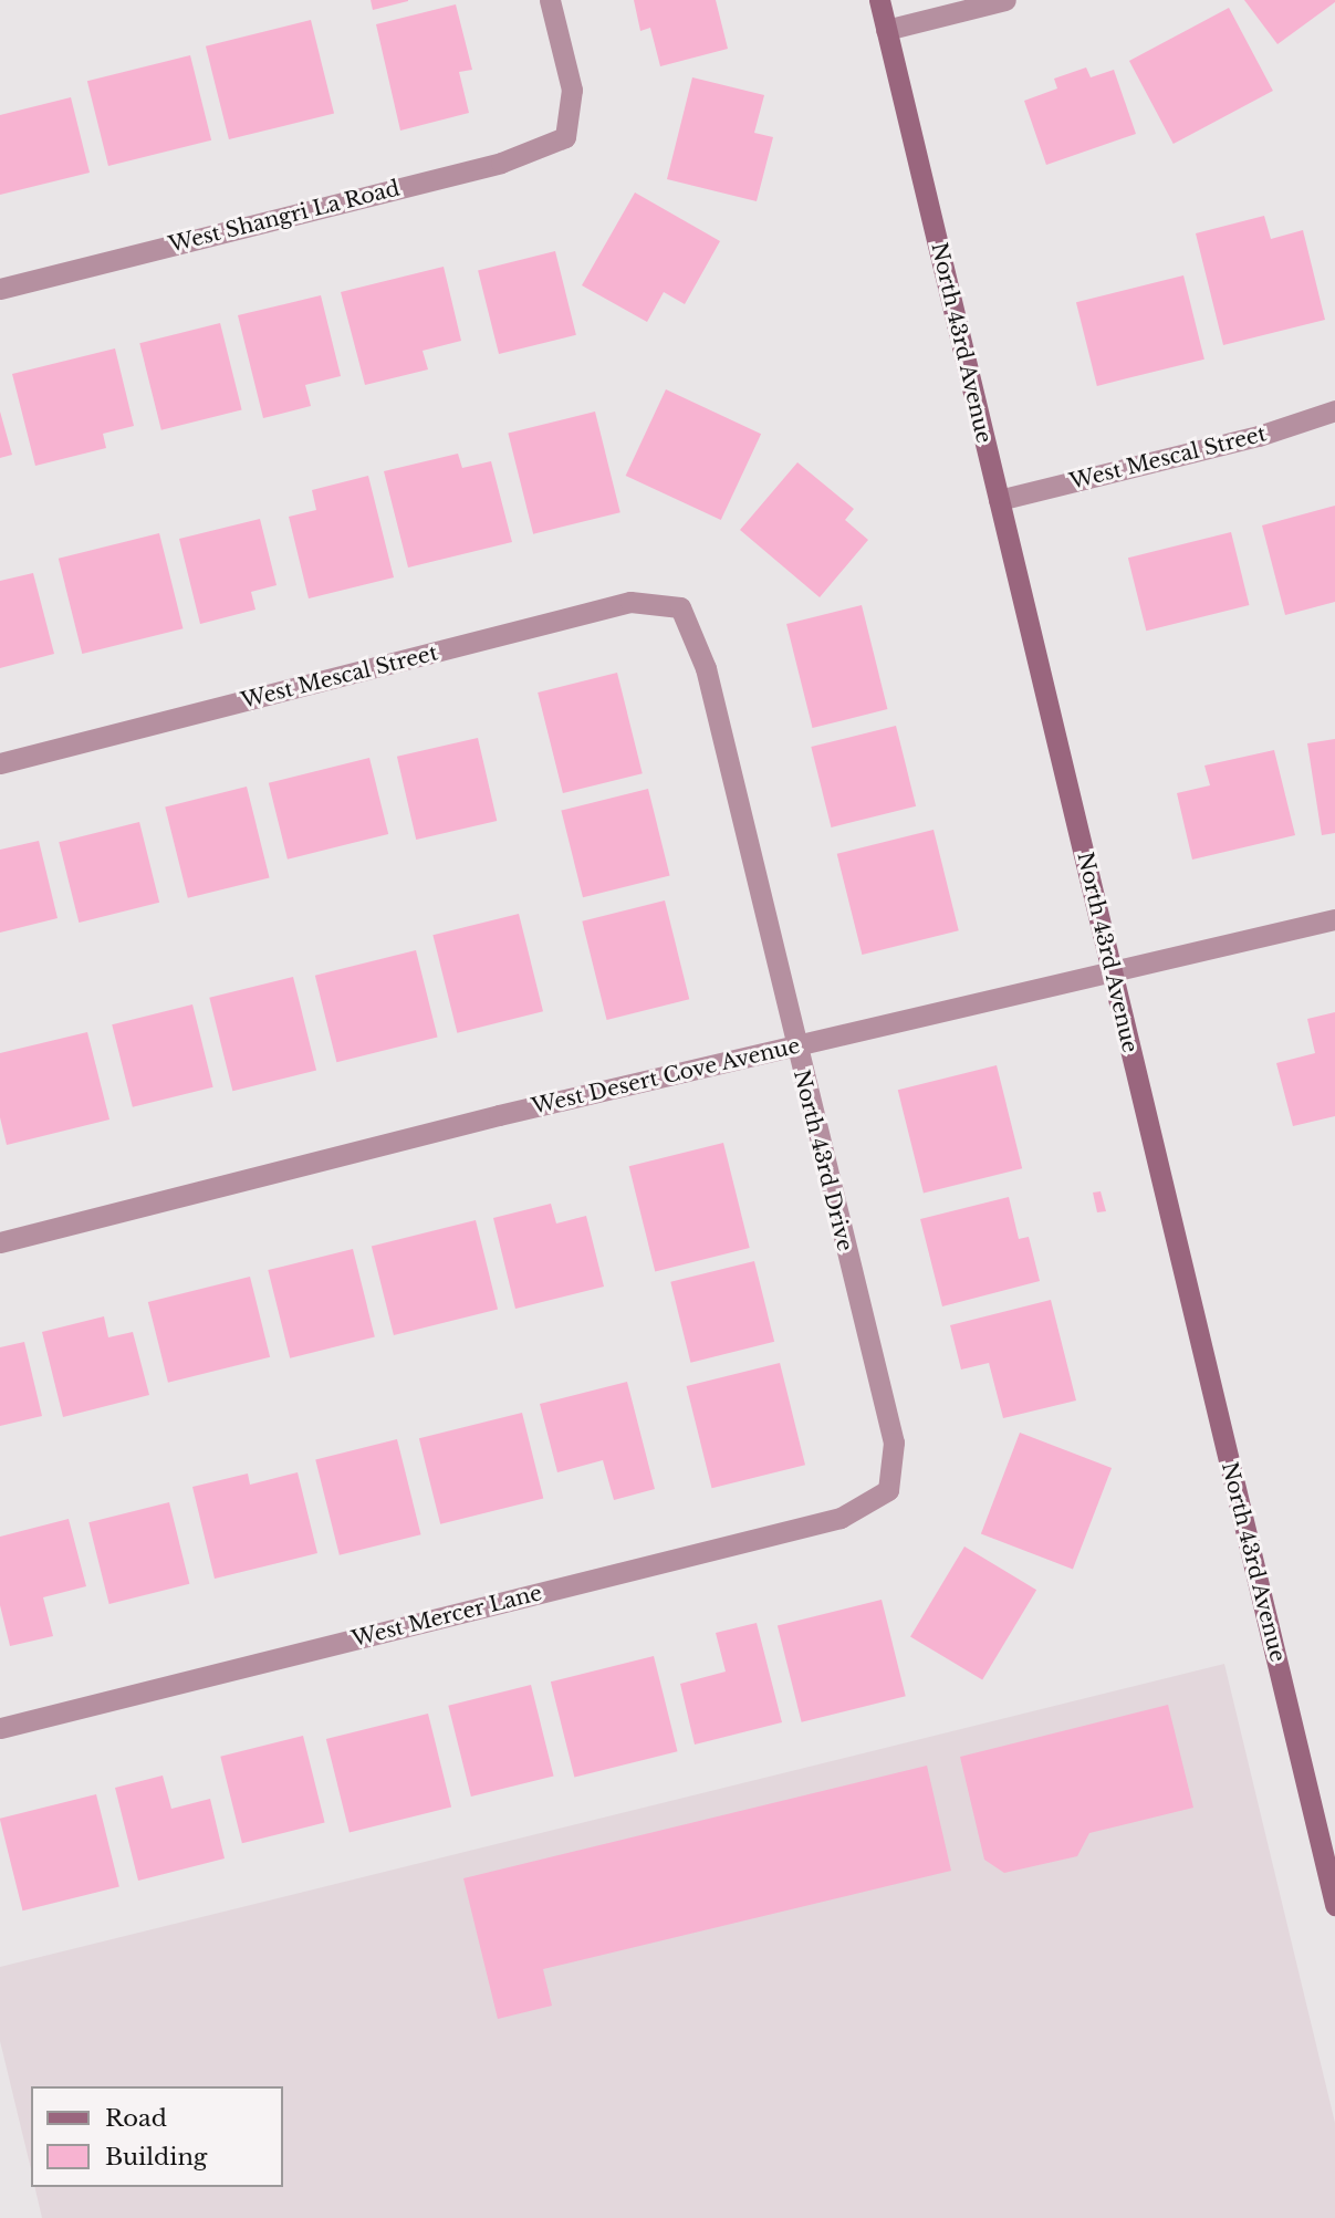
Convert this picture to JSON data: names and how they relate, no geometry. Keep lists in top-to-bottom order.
{
  "streets": {
    "main road": ["North 43rd Avenue"],
    "street": [
      "West Shangri La Road",
      "West Mescal Street",
      "West Desert Cove Avenue",
      "North 43rd Drive",
      "West Mercer Lane"
    ]
  },
  "crossings": [
    ["North 43rd Avenue", "West Mescal Street"],
    ["North 43rd Avenue", "West Desert Cove Avenue"],
    ["West Mescal Street", "North 43rd Drive"],
    ["West Desert Cove Avenue", "North 43rd Drive"],
    ["North 43rd Drive", "West Mercer Lane"]
  ],
  "legend": ["Road", "Building"]
}
